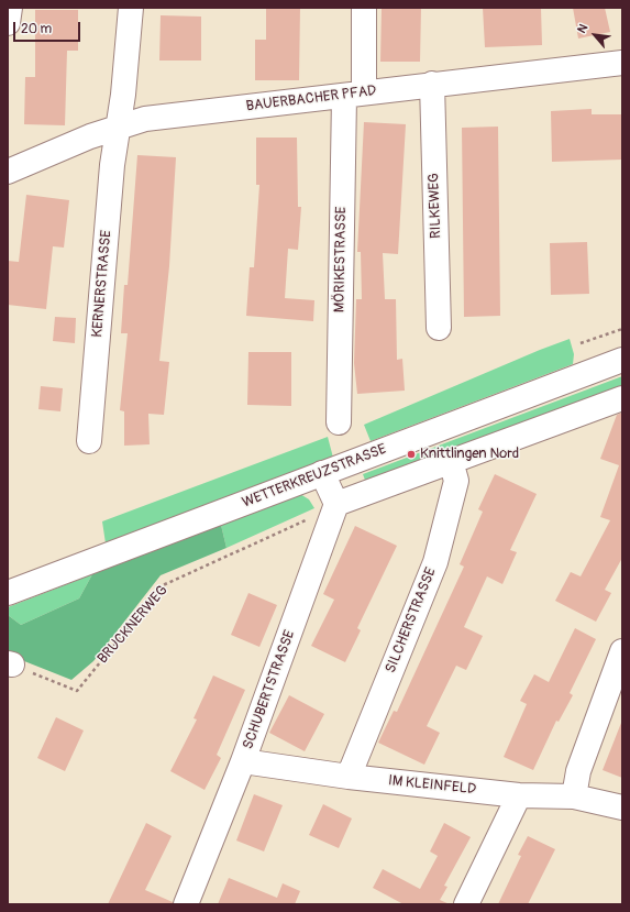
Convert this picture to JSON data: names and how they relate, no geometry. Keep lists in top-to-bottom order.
{
  "streets": {
    "street": [
      "BAUERBACHER PFAD",
      "RILKEWEG",
      "MÖRIKESTRASSE",
      "KERNERSTRASSE",
      "WETTERKREUZSTRASSE",
      "SILCHERSTRASSE",
      "SCHUBERTSTRASSE",
      "IM KLEINFELD"
    ],
    "path": ["BRUCKNERWEG"]
  },
  "crossings": [
    ["BAUERBACHER PFAD", "RILKEWEG"],
    ["BAUERBACHER PFAD", "MÖRIKESTRASSE"],
    ["BAUERBACHER PFAD", "KERNERSTRASSE"],
    ["SILCHERSTRASSE", "IM KLEINFELD"],
    ["BRUCKNERWEG", "SCHUBERTSTRASSE"],
    ["SCHUBERTSTRASSE", "IM KLEINFELD"]
  ],
  "places": ["Knittlingen Nord"],
  "scale_bar": "20 m",
  "north": "top left"
}
